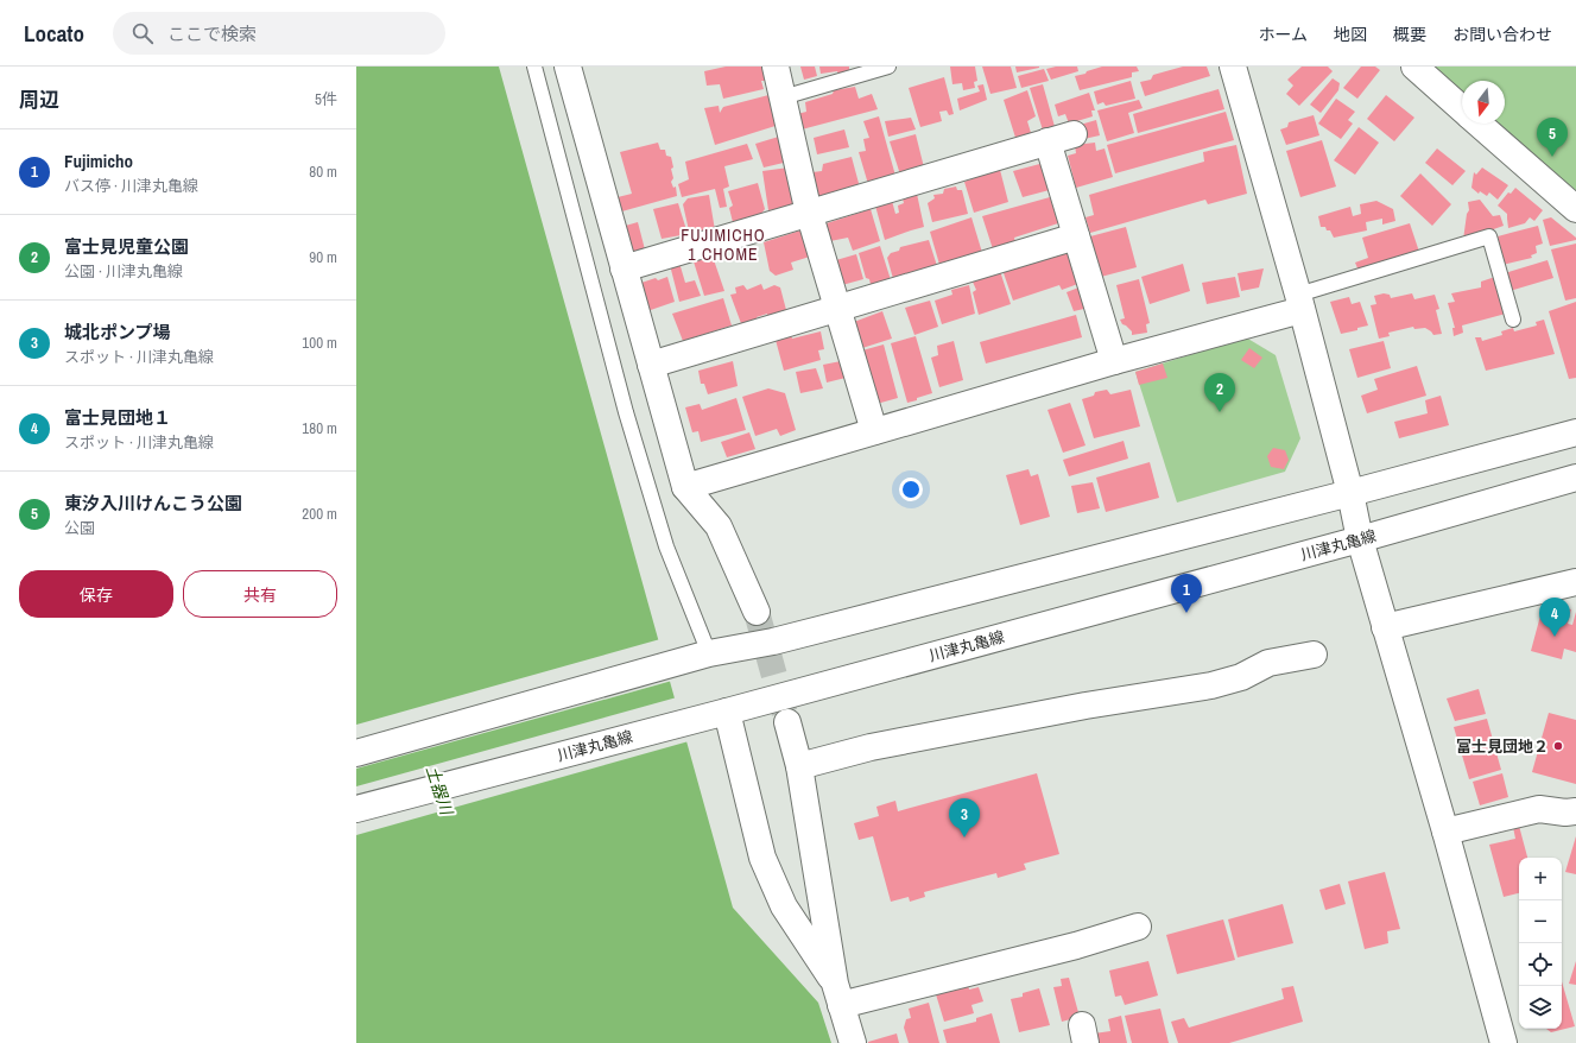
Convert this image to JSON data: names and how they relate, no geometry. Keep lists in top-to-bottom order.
{
  "streets": {
    "street": ["川津丸亀線"]
  },
  "districts": ["FUJIMICHO 1 CHOME"],
  "water": ["土器川"],
  "places": ["富士見団地２"],
  "north": "bottom",
  "page": {
    "header": "Locato",
    "search": "ここで検索",
    "nav": [
      "ホーム",
      "地図",
      "概要",
      "お問い合わせ"
    ],
    "heading": ["周辺", "5件"],
    "pins": [
      "5",
      "2",
      "1",
      "4",
      "3"
    ],
    "list": [
      {
        "mark": "1",
        "name": "Fujimicho",
        "note": "バス停 · 川津丸亀線",
        "value": "80 m"
      },
      {
        "mark": "2",
        "name": "富士見児童公園",
        "note": "公園 · 川津丸亀線",
        "value": "90 m"
      },
      {
        "mark": "3",
        "name": "城北ポンプ場",
        "note": "スポット · 川津丸亀線",
        "value": "100 m"
      },
      {
        "mark": "4",
        "name": "富士見団地１",
        "note": "スポット · 川津丸亀線",
        "value": "180 m"
      },
      {
        "mark": "5",
        "name": "東汐入川けんこう公園",
        "note": "公園",
        "value": "200 m"
      }
    ],
    "buttons": ["保存", "共有"],
    "map_buttons": ["+", "−"]
  }
}
